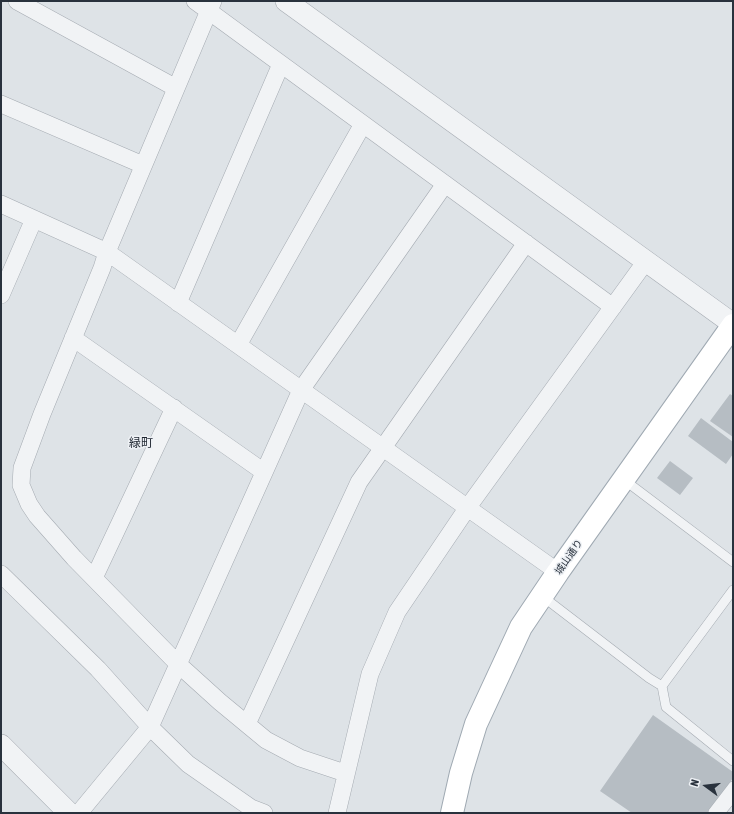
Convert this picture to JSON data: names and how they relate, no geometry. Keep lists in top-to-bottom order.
{
  "streets": {
    "main road": ["城山通り"]
  },
  "districts": ["緑町"],
  "north": "left"
}
